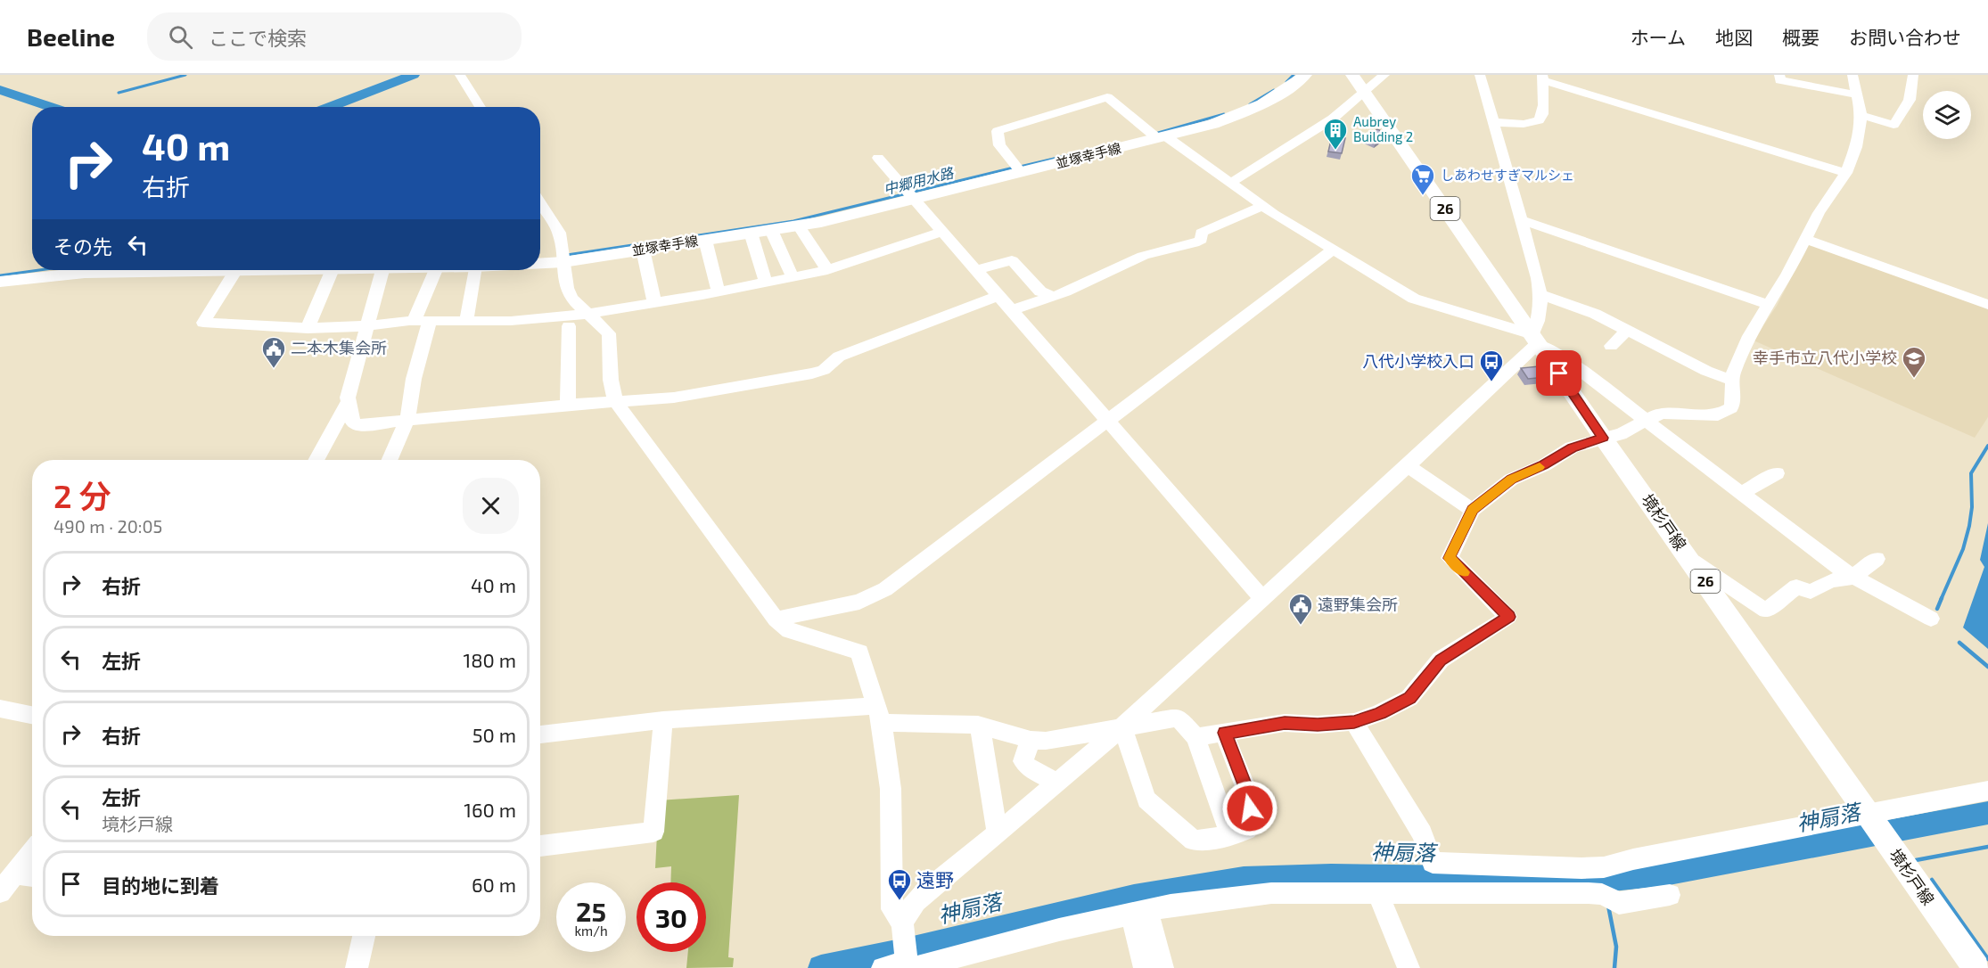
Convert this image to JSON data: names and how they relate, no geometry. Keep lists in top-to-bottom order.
{
  "streets": {
    "main road": ["並塚幸手線", "26", "境杉戸線"]
  },
  "water": ["中郷用水路", "神扇落"],
  "places": {
    "building": ["Aubrey Building 2"],
    "supermarket": ["しあわせすぎマルシェ"],
    "public building": ["二本木集会所", "遠野集会所"],
    "school or university": ["幸手市立八代小学校"],
    "bus stop": ["八代小学校入口", "遠野"]
  },
  "page": {
    "header": "Beeline",
    "search": "ここで検索",
    "nav": [
      "ホーム",
      "地図",
      "概要",
      "お問い合わせ"
    ],
    "turn": ["40 m", "右折"],
    "then": "その先",
    "heading": ["2 分", "490 m · 20:05"],
    "list": [
      {
        "name": "右折",
        "value": "40 m"
      },
      {
        "name": "左折",
        "value": "180 m"
      },
      {
        "name": "右折",
        "value": "50 m"
      },
      {
        "name": "左折",
        "note": "境杉戸線",
        "value": "160 m"
      },
      {
        "name": "目的地に到着",
        "value": "60 m"
      }
    ],
    "speed": "25 km/h",
    "limit": "30"
  }
}
